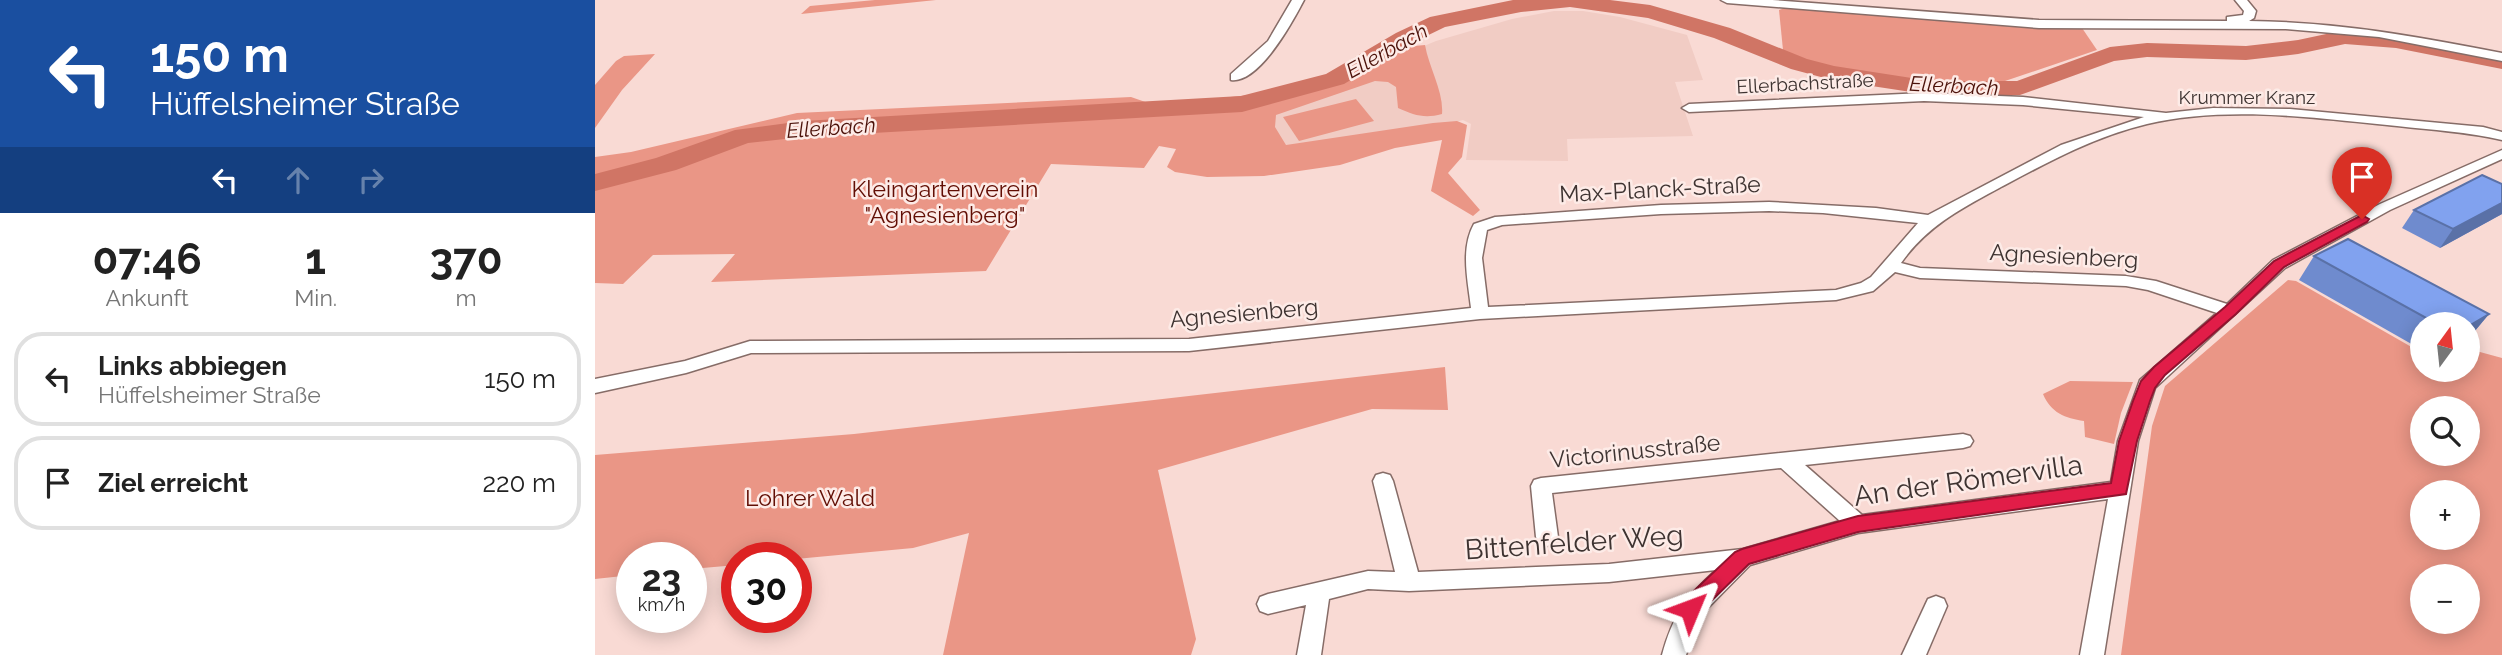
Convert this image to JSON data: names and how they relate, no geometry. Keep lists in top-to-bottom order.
{
  "streets": {
    "street": [
      "Ellerbachstraße",
      "Krummer Kranz",
      "Max-Planck-Straße",
      "Agnesienberg",
      "Victorinusstraße",
      "An der Römervilla",
      "Bittenfelder Weg"
    ]
  },
  "crossings": [
    ["Ellerbachstraße", "Krummer Kranz"],
    ["Krummer Kranz", "Max-Planck-Straße"],
    ["Krummer Kranz", "Agnesienberg"],
    ["Max-Planck-Straße", "Agnesienberg"],
    ["An der Römervilla", "Bittenfelder Weg"]
  ],
  "water": ["Ellerbach"],
  "parks": ["Kleingartenverein \"Agnesienberg\"", "Lohrer Wald"],
  "north": "top",
  "page": {
    "turn": ["150 m", "Hüffelsheimer Straße"],
    "eta": [
      "07:46",
      "Ankunft",
      "1",
      "Min.",
      "370",
      "m"
    ],
    "map_buttons": ["+", "−"],
    "list": [
      {
        "name": "Links abbiegen",
        "note": "Hüffelsheimer Straße",
        "value": "150 m"
      },
      {
        "name": "Ziel erreicht",
        "value": "220 m"
      }
    ],
    "speed": "23 km/h",
    "limit": "30"
  }
}
